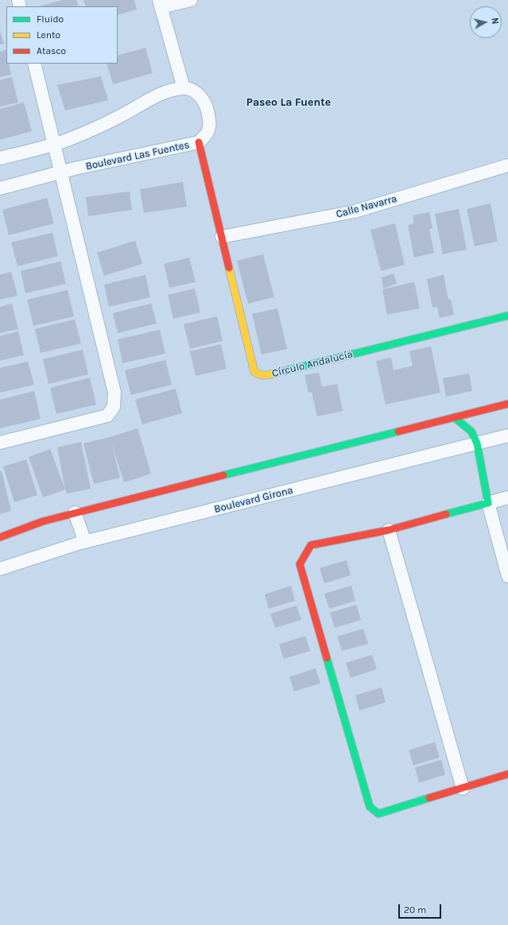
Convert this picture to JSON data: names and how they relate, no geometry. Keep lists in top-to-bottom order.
{
  "streets": {
    "street": [
      "Boulevard Las Fuentes",
      "Calle Navarra",
      "Círculo Andalucía",
      "Boulevard Girona"
    ]
  },
  "crossings": [
    ["Boulevard Las Fuentes", "Círculo Andalucía"],
    ["Calle Navarra", "Círculo Andalucía"]
  ],
  "districts": ["Paseo La Fuente"],
  "legend": ["Fluido", "Lento", "Atasco"],
  "scale_bar": "20 m",
  "north": "right"
}
